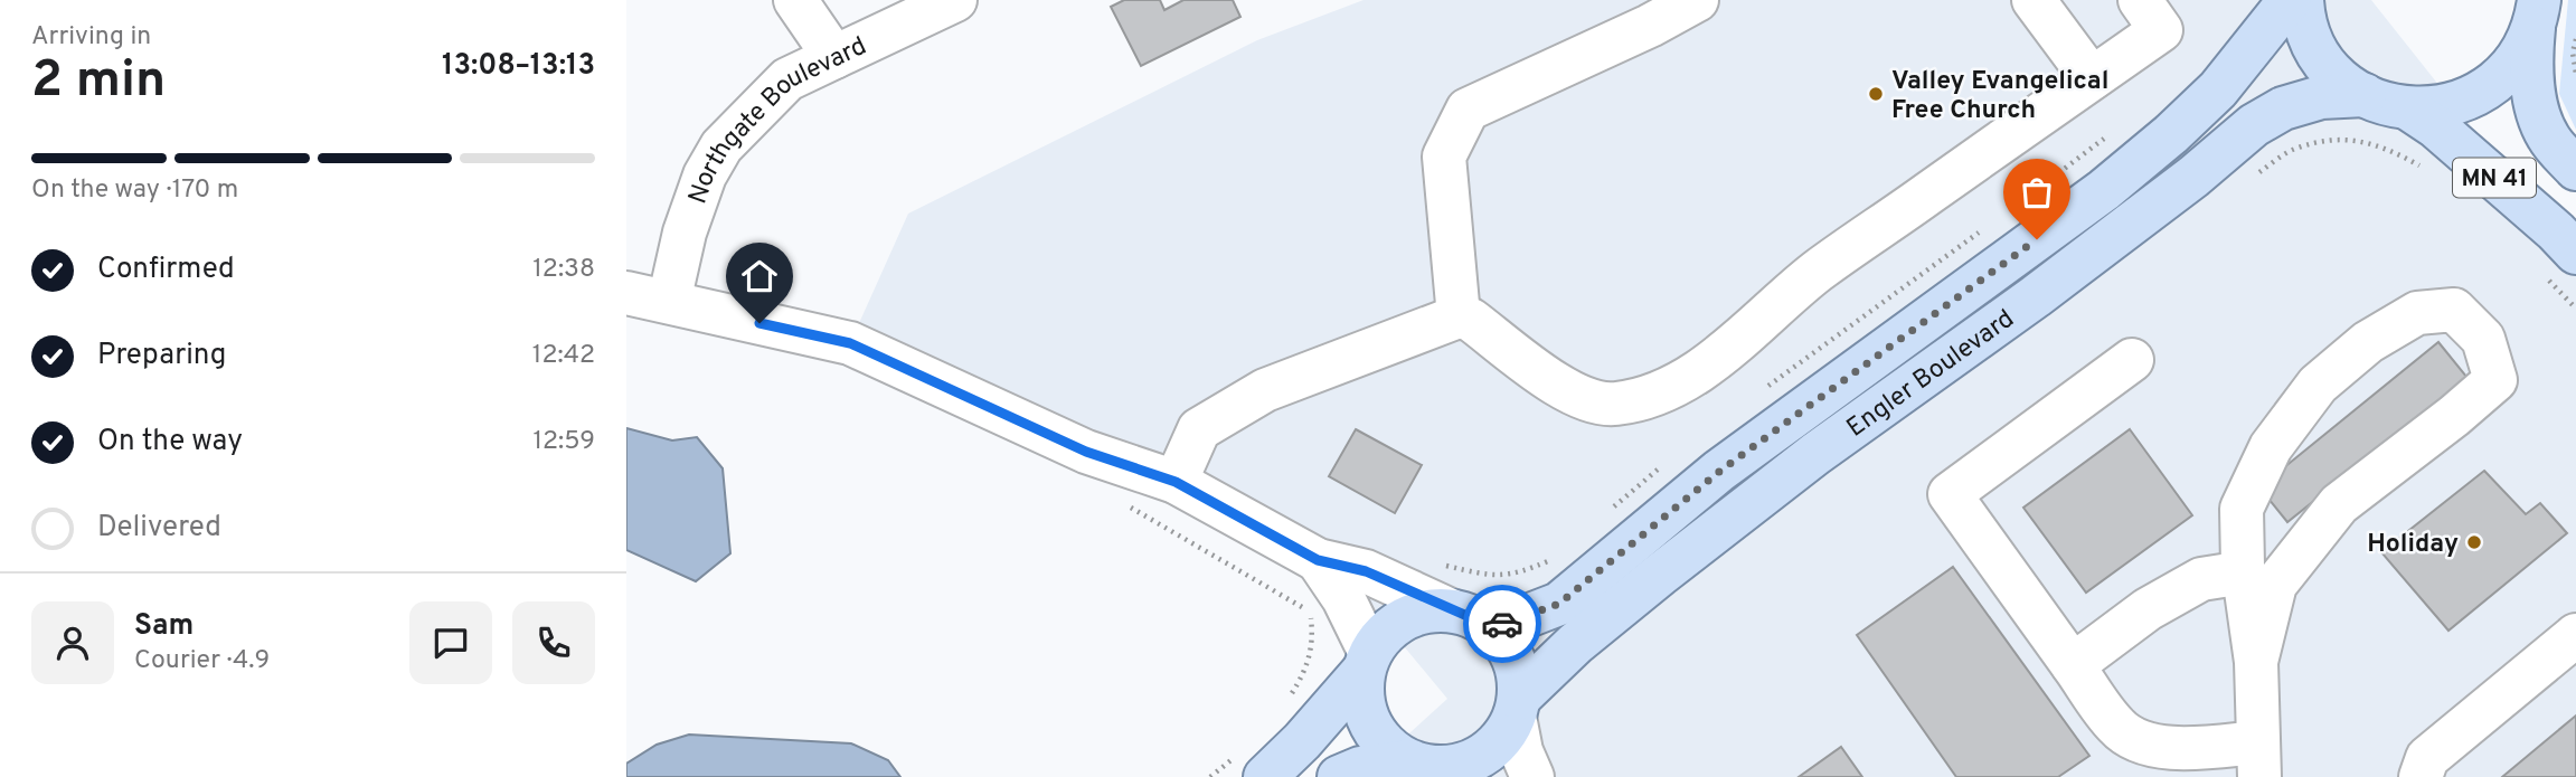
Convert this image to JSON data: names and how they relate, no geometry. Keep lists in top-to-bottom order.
{
  "streets": {
    "main road": ["MN 41", "Engler Boulevard"],
    "street": ["Northgate Boulevard"]
  },
  "crossings": [
    ["MN 41", "Engler Boulevard"]
  ],
  "places": ["Valley Evangelical Free Church", "Holiday"],
  "page": {
    "heading": ["2 min", "Arriving in", "13:08–13:13"],
    "panel": ["Sam", "Courier · 4.9"],
    "bar": "On the way · 170 m",
    "list": [
      ["Confirmed", "12:38"],
      ["Preparing", "12:42"],
      ["On the way", "12:59"],
      "Delivered"
    ]
  }
}
